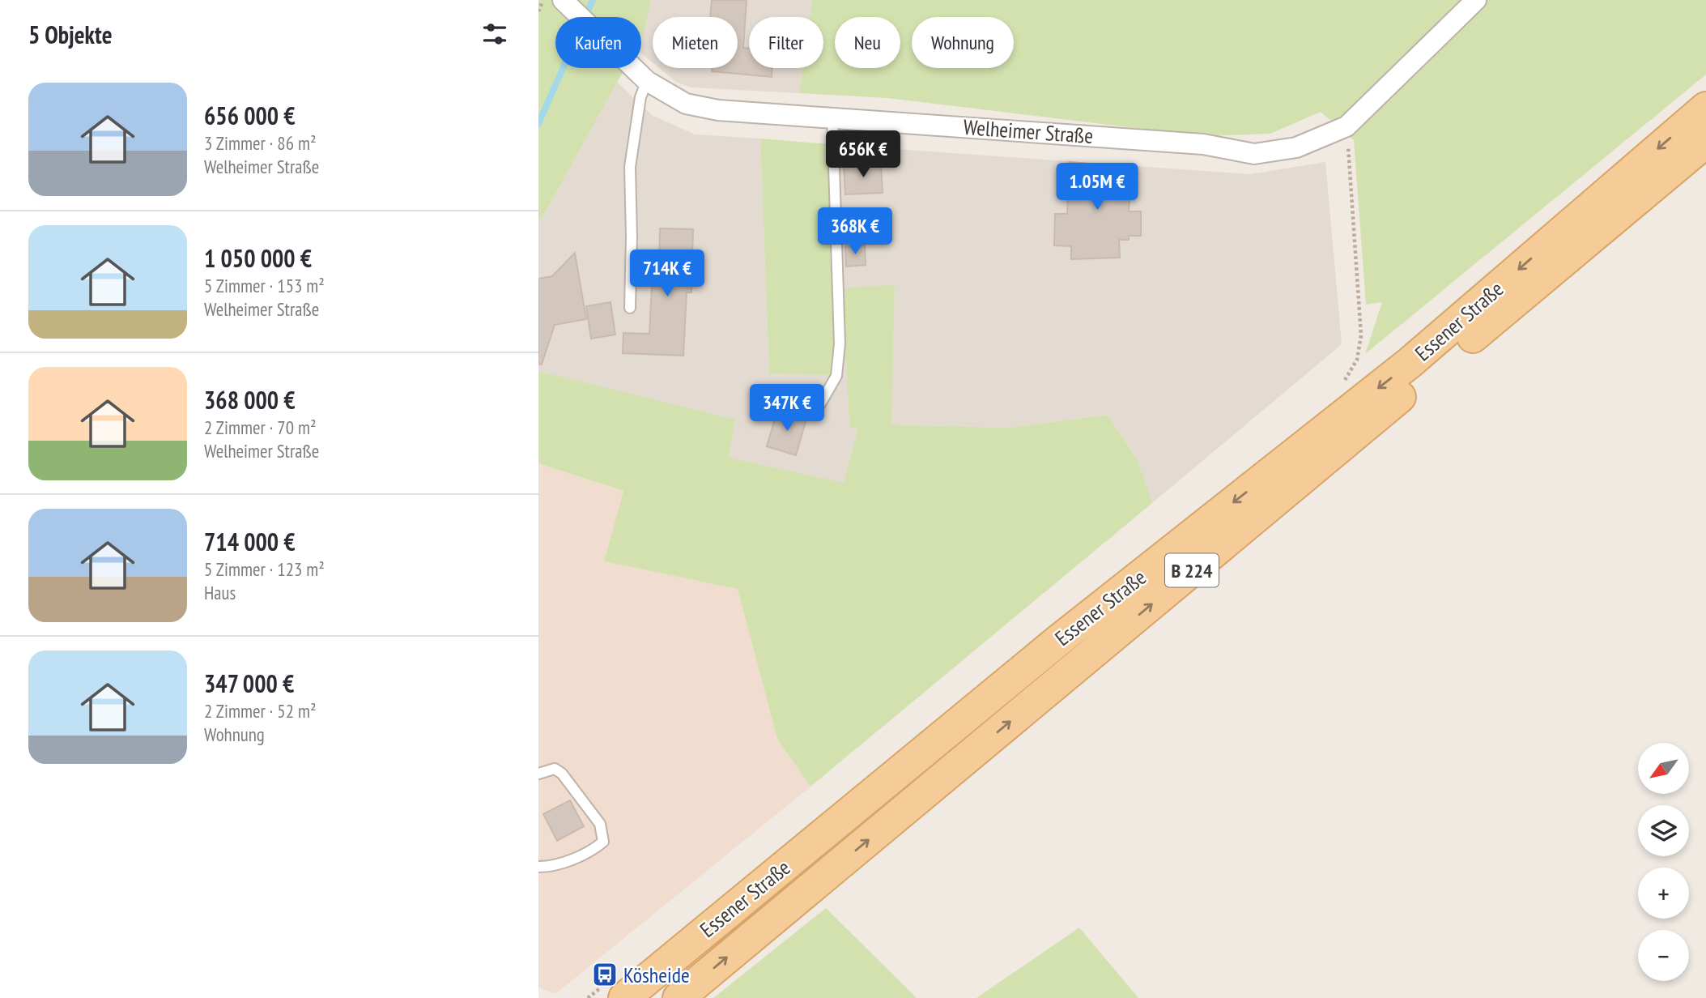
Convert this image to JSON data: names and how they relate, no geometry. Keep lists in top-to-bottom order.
{
  "streets": {
    "main road": ["Essener Straße", "B 224"],
    "street": ["Welheimer Straße"]
  },
  "places": {
    "bus stop": ["Kösheide"]
  },
  "north": "bottom left",
  "page": {
    "heading": "5 Objekte",
    "chip": [
      "Kaufen",
      "Mieten",
      "Filter",
      "Neu",
      "Wohnung"
    ],
    "list": [
      {
        "name": "656 000 €",
        "note": "3 Zimmer · 86 m² · Welheimer Straße"
      },
      {
        "name": "1 050 000 €",
        "note": "5 Zimmer · 153 m² · Welheimer Straße"
      },
      {
        "name": "368 000 €",
        "note": "2 Zimmer · 70 m² · Welheimer Straße"
      },
      {
        "name": "714 000 €",
        "note": "5 Zimmer · 123 m² · Haus"
      },
      {
        "name": "347 000 €",
        "note": "2 Zimmer · 52 m² · Wohnung"
      }
    ],
    "price": [
      "656K €",
      "1.05M €",
      "368K €",
      "714K €",
      "347K €"
    ],
    "map_buttons": ["+", "−"]
  }
}
